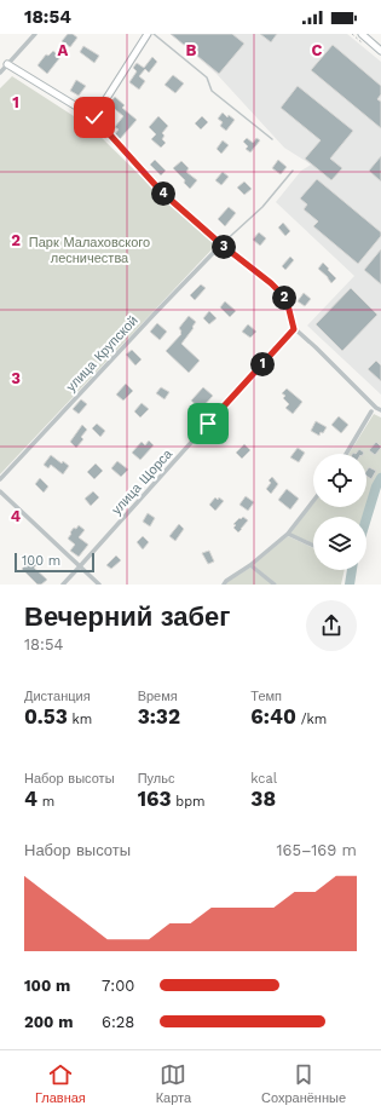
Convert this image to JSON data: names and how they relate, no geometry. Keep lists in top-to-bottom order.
{
  "streets": {
    "street": ["улица Крупской", "улица Щорса"]
  },
  "parks": ["Парк Малаховского лесничества"],
  "scale_bar": "100 m",
  "page": {
    "status": "18:54",
    "pins": [
      "4",
      "3",
      "2",
      "1"
    ],
    "scale": "100 m",
    "heading": ["Вечерний забег", "18:54"],
    "stats": [
      ["Дистанция", "0.53 km"],
      ["Время", "3:32"],
      ["Темп", "6:40 /km"],
      ["Набор высоты", "4 m"],
      ["Пульс", "163 bpm"],
      ["kcal", "38"]
    ],
    "chart": ["Набор высоты", "165–169 m"],
    "list": [
      {
        "name": "100 m",
        "note": "7:00"
      },
      {
        "name": "200 m",
        "note": "6:28"
      }
    ],
    "tabs": ["Главная", "Карта", "Сохранённые"]
  },
  "grid": {
    "columns": ["A", "B", "C"],
    "rows": [
      "1",
      "2",
      "3",
      "4"
    ]
  }
}
